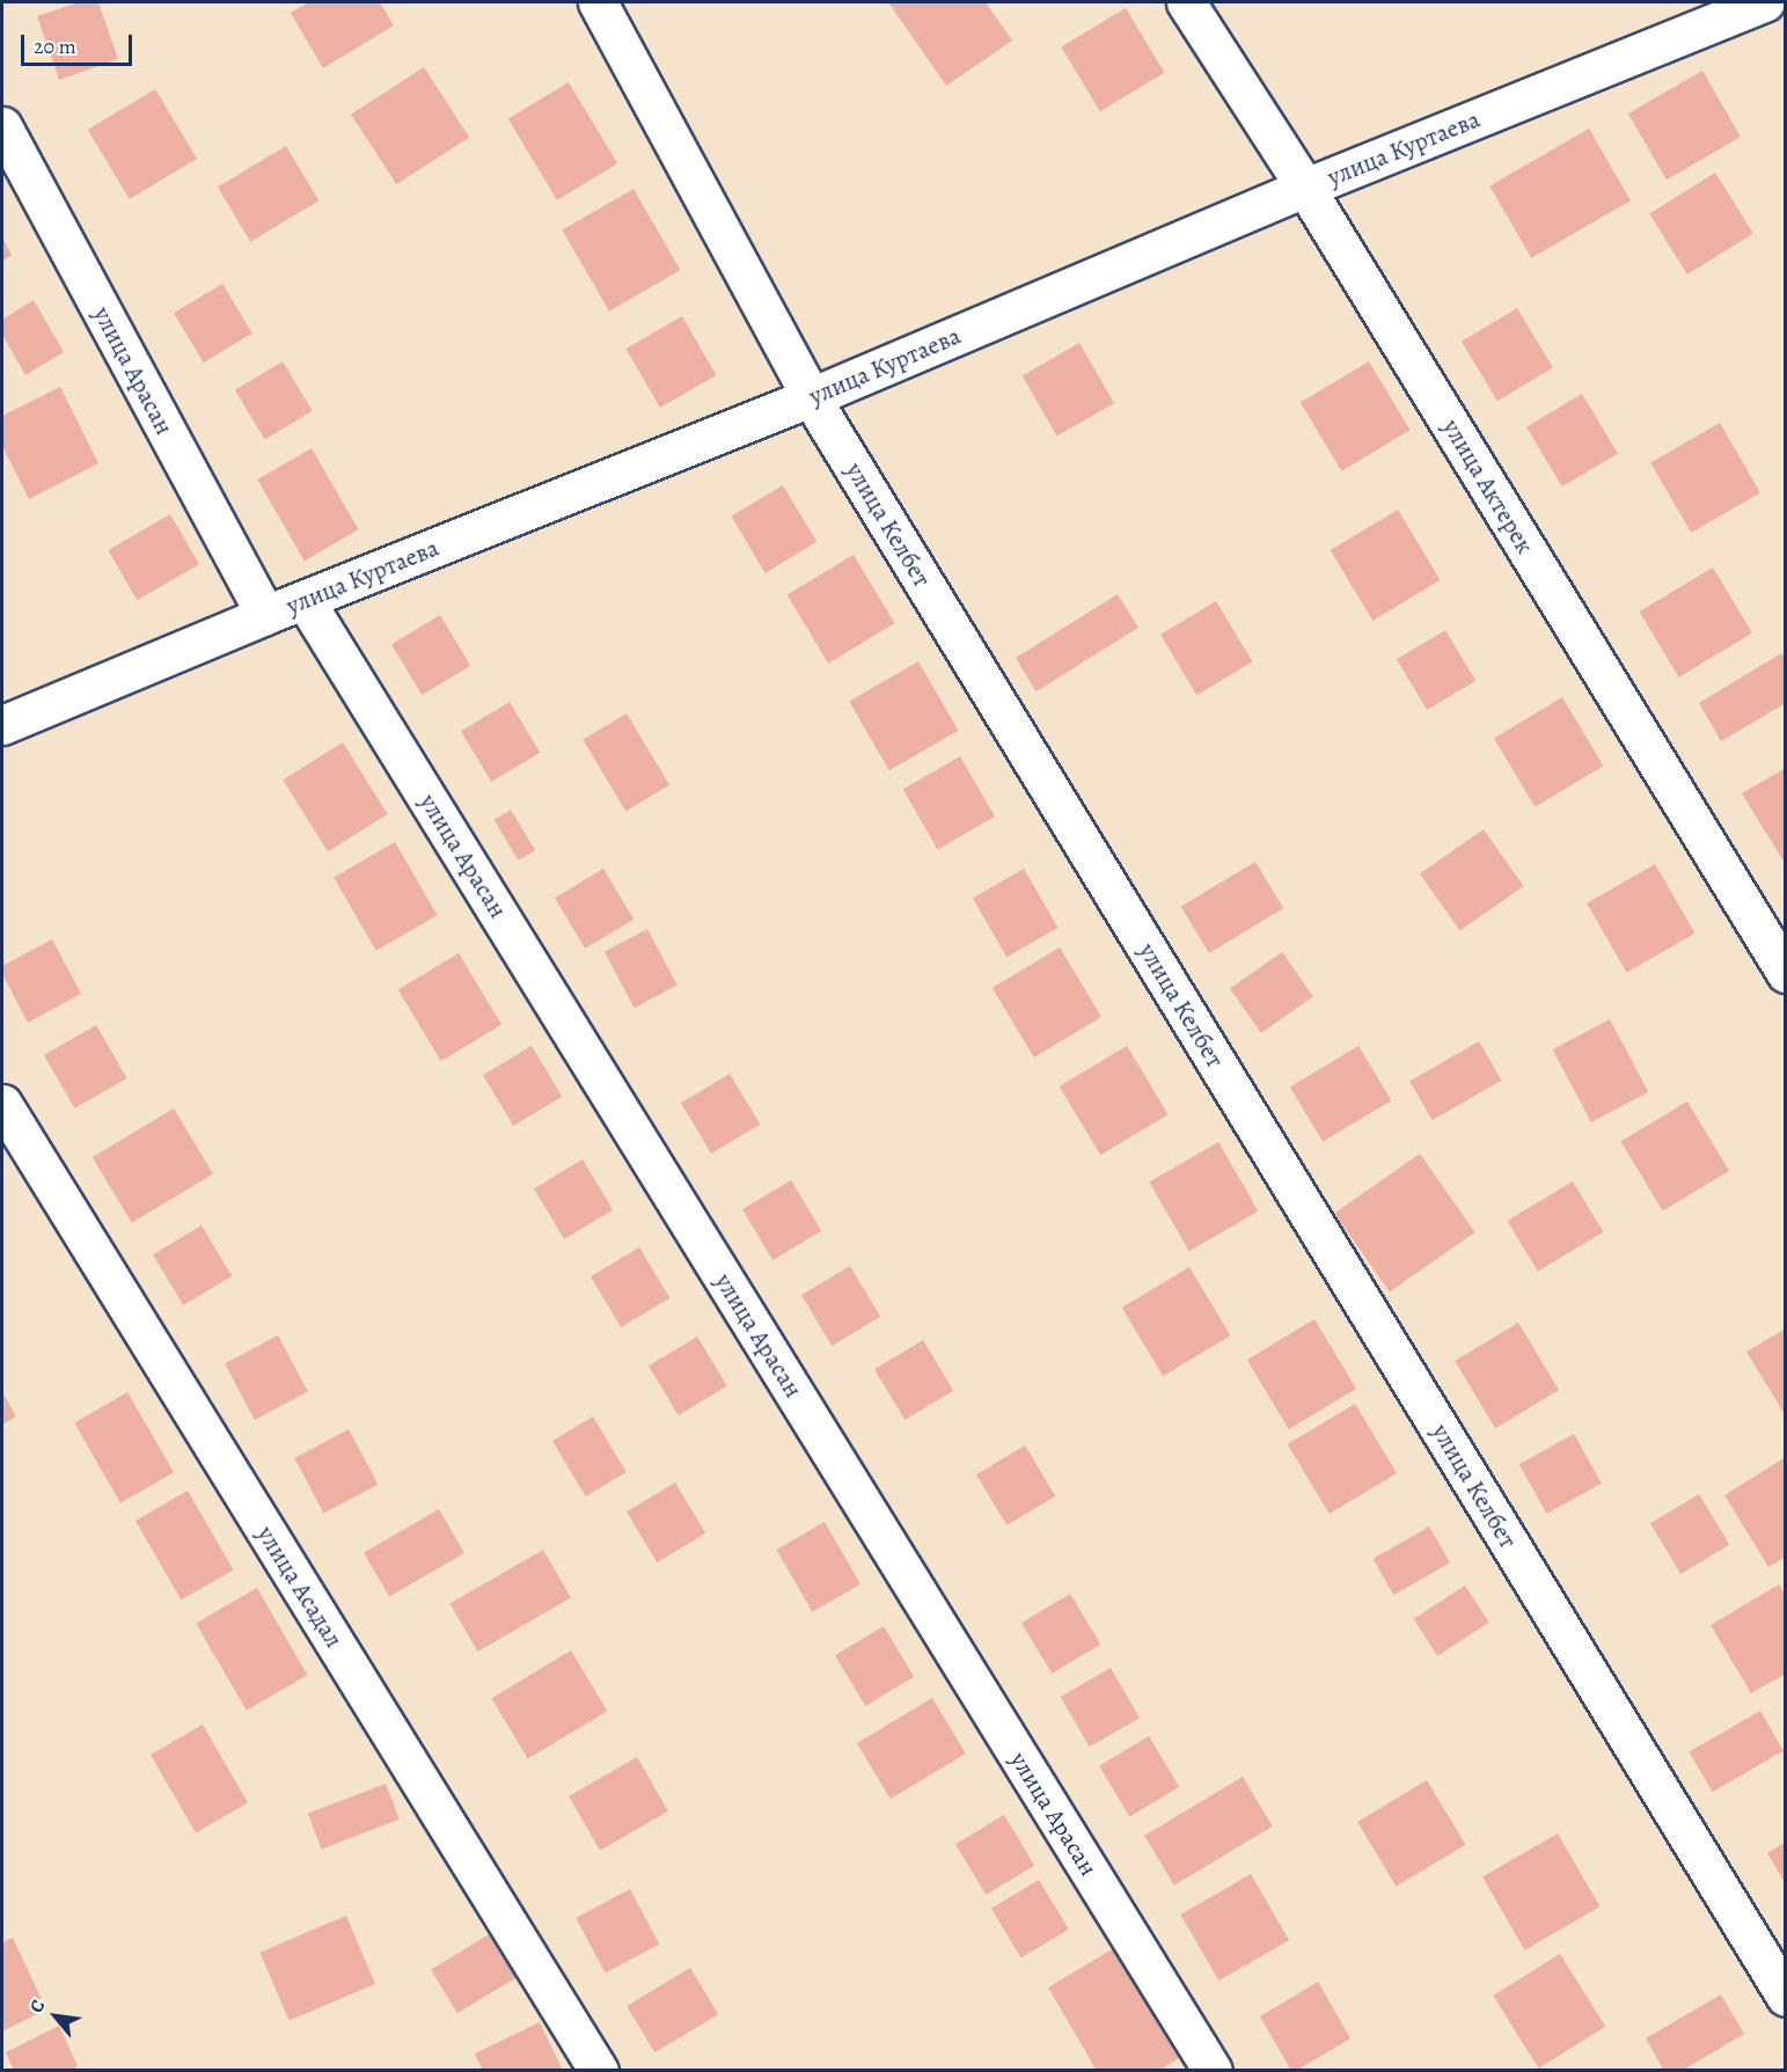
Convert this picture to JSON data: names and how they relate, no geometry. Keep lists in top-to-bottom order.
{
  "streets": {
    "street": [
      "улица Куртаева",
      "улица Арасан",
      "улица Актерек",
      "улица Келбет",
      "улица Асадал"
    ]
  },
  "crossings": [
    ["улица Куртаева", "улица Арасан"],
    ["улица Куртаева", "улица Актерек"],
    ["улица Куртаева", "улица Келбет"]
  ],
  "scale_bar": "20 m",
  "north": "top left"
}
